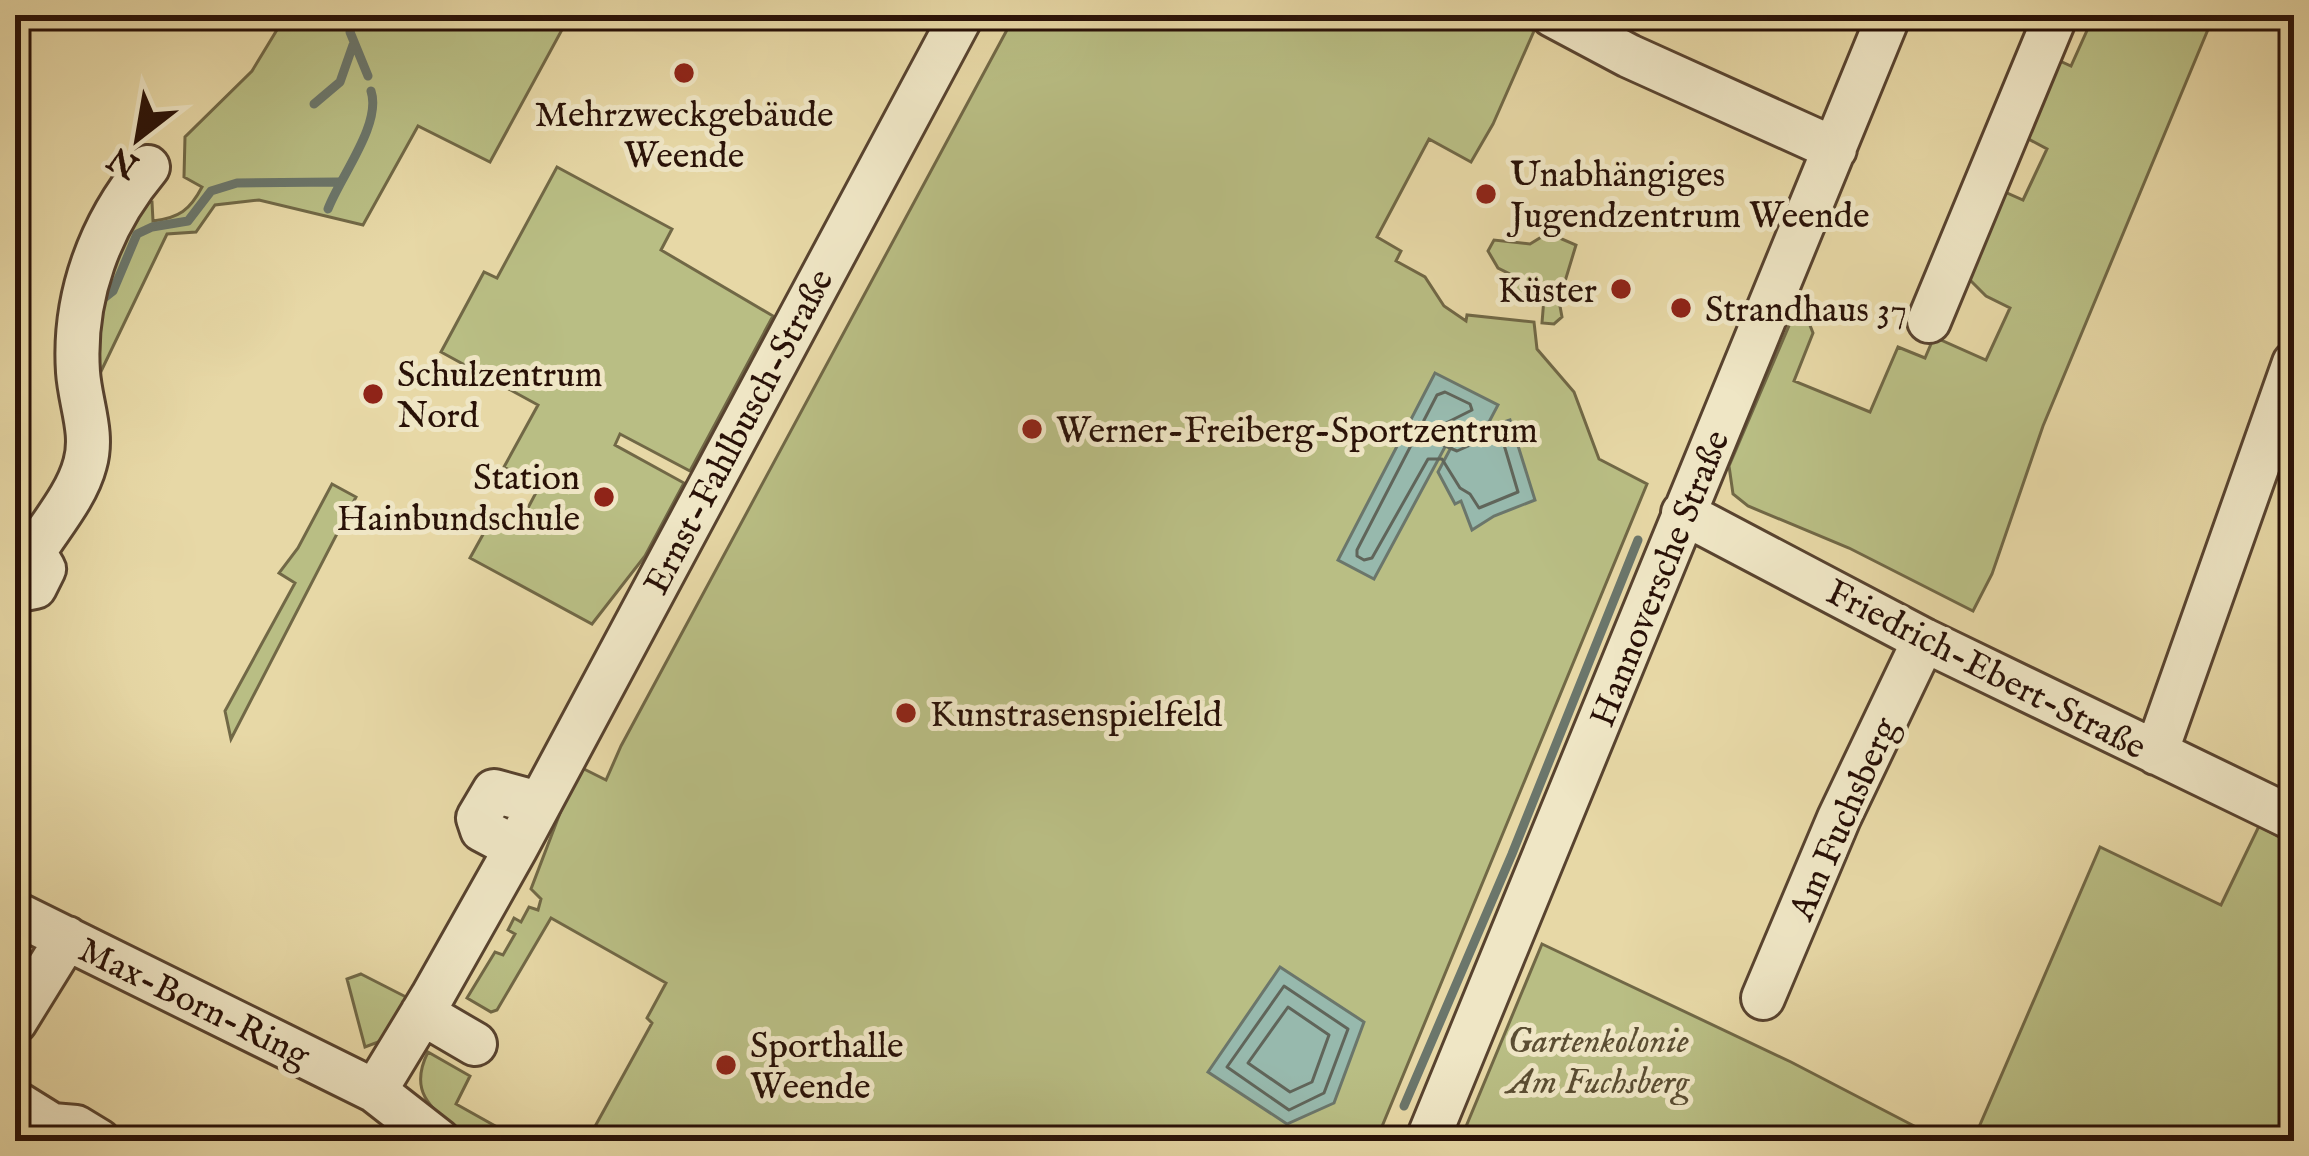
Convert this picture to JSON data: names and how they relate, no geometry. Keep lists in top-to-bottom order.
{
  "streets": {
    "street": [
      "Ernst-Fahlbusch-Straße",
      "Hannoversche Straße",
      "Friedrich-Ebert-Straße",
      "Am Fuchsberg",
      "Max-Born-Ring"
    ]
  },
  "crossings": [
    ["Ernst-Fahlbusch-Straße", "Max-Born-Ring"],
    ["Hannoversche Straße", "Friedrich-Ebert-Straße"],
    ["Friedrich-Ebert-Straße", "Am Fuchsberg"]
  ],
  "parks": ["Gartenkolonie Am Fuchsberg"],
  "places": [
    "Mehrzweckgebäude Weende",
    "Unabhängiges Jugendzentrum Weende",
    "Küster",
    "Strandhaus 37",
    "Schulzentrum Nord",
    "Werner-Freiberg-Sportzentrum",
    "Station Hainbundschule",
    "Kunstrasenspielfeld",
    "Sporthalle Weende"
  ],
  "north": "bottom left"
}
